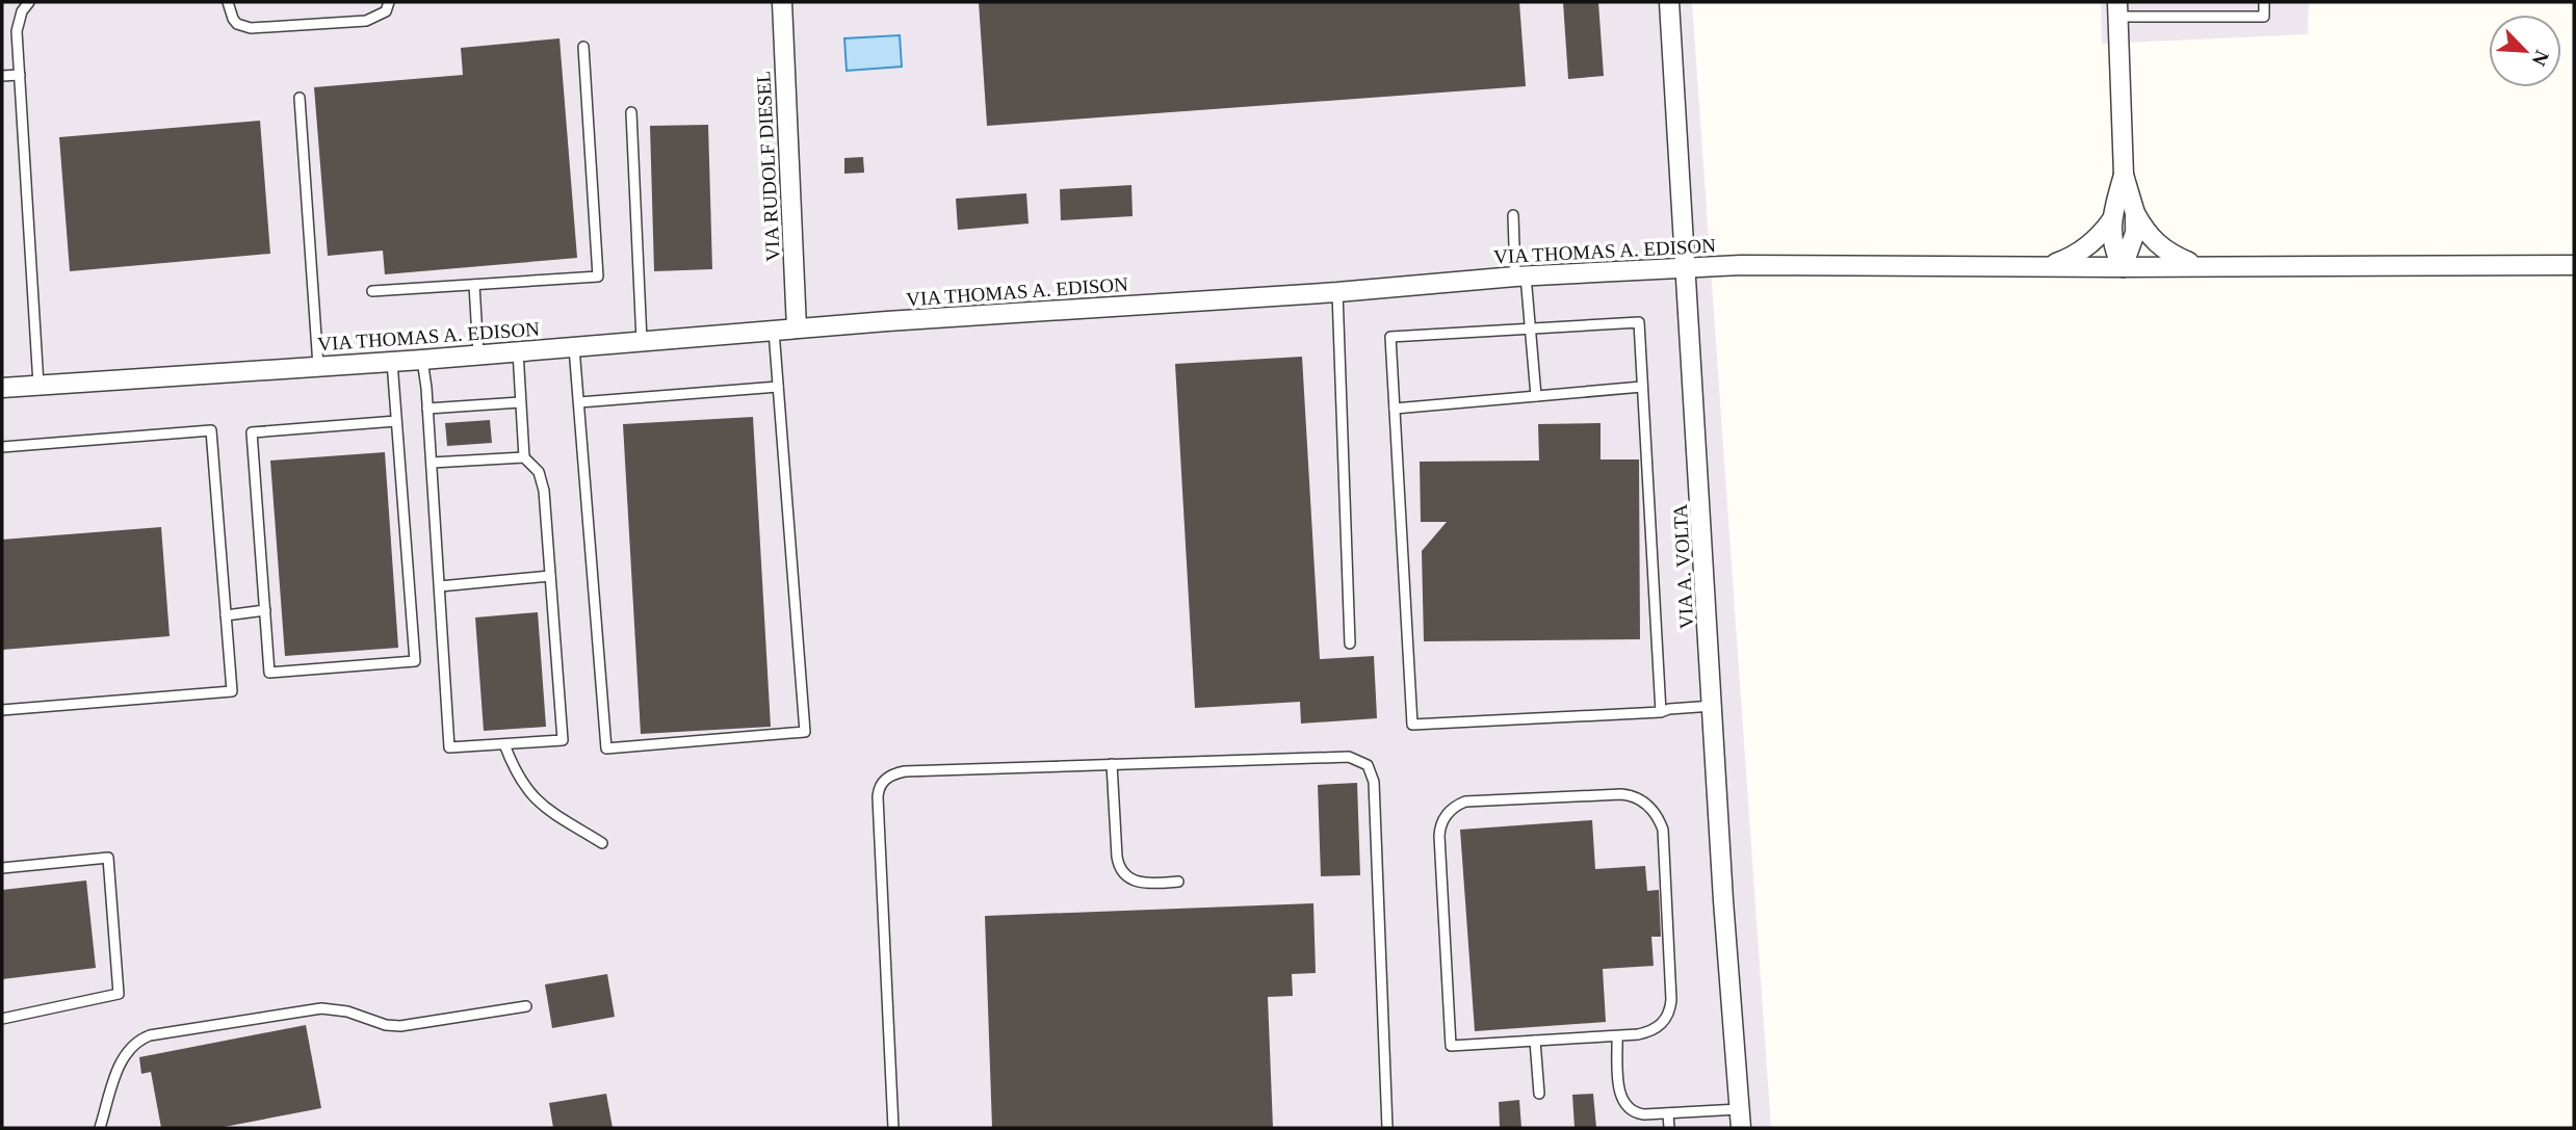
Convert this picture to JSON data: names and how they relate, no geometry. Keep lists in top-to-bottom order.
{
  "streets": {
    "street": ["VIA RUDOLF DIESEL", "VIA THOMAS A. EDISON", "VIA A. VOLTA"]
  },
  "crossings": [
    ["VIA RUDOLF DIESEL", "VIA THOMAS A. EDISON"],
    ["VIA THOMAS A. EDISON", "VIA A. VOLTA"]
  ],
  "north": "bottom right"
}
